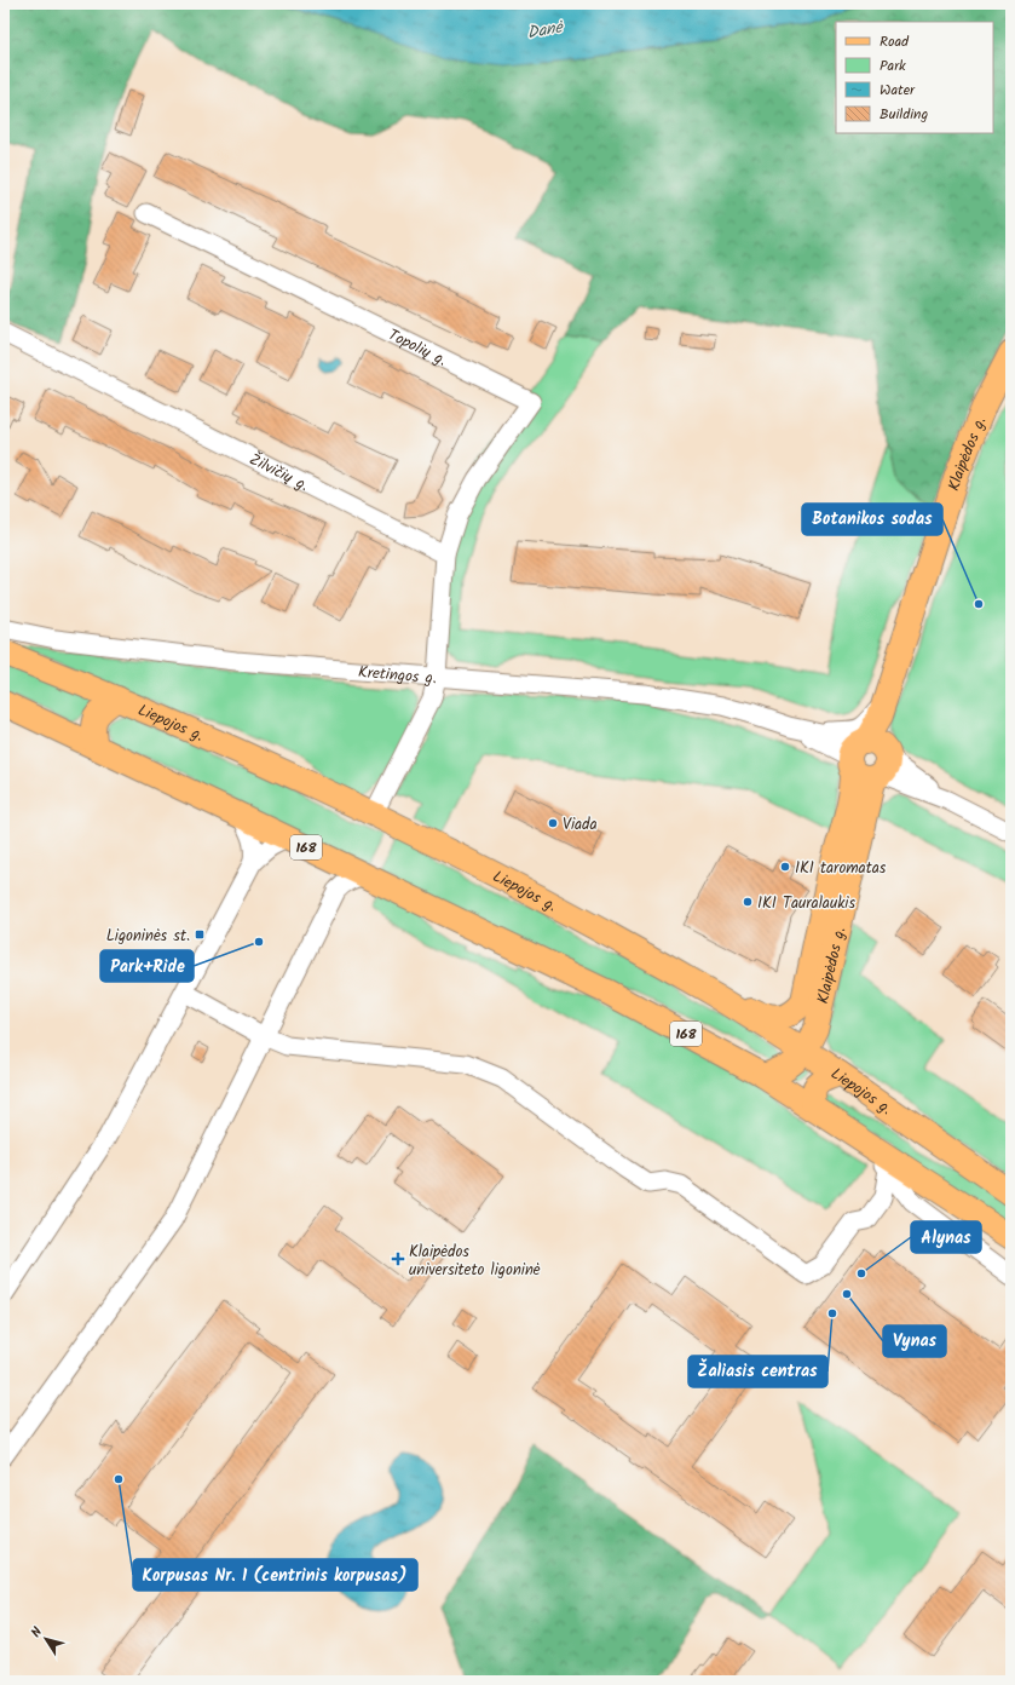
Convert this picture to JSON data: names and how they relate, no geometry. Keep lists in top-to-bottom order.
{
  "streets": {
    "main road": ["Klaipėdos g.", "Liepojos g.", "168"],
    "street": ["Topolių g.", "Žilvičių g.", "Kretingos g."]
  },
  "crossings": [
    ["Topolių g.", "Žilvičių g."],
    ["Klaipėdos g.", "Kretingos g."],
    ["Klaipėdos g.", "Liepojos g."]
  ],
  "water": ["Danė"],
  "places": {
    "other": [
      "Botanikos sodas",
      "Viada",
      "IKI taromatas",
      "IKI Tauralaukis",
      "Park+Ride",
      "Alynas",
      "Vynas",
      "Žaliasis centras",
      "Korpusas Nr. 1 (centrinis korpusas)"
    ],
    "transit": ["Ligoninės st."],
    "health": ["Klaipėdos universiteto ligoninė"]
  },
  "legend": [
    "Road",
    "Park",
    "Water",
    "Building"
  ],
  "north": "top left"
}
